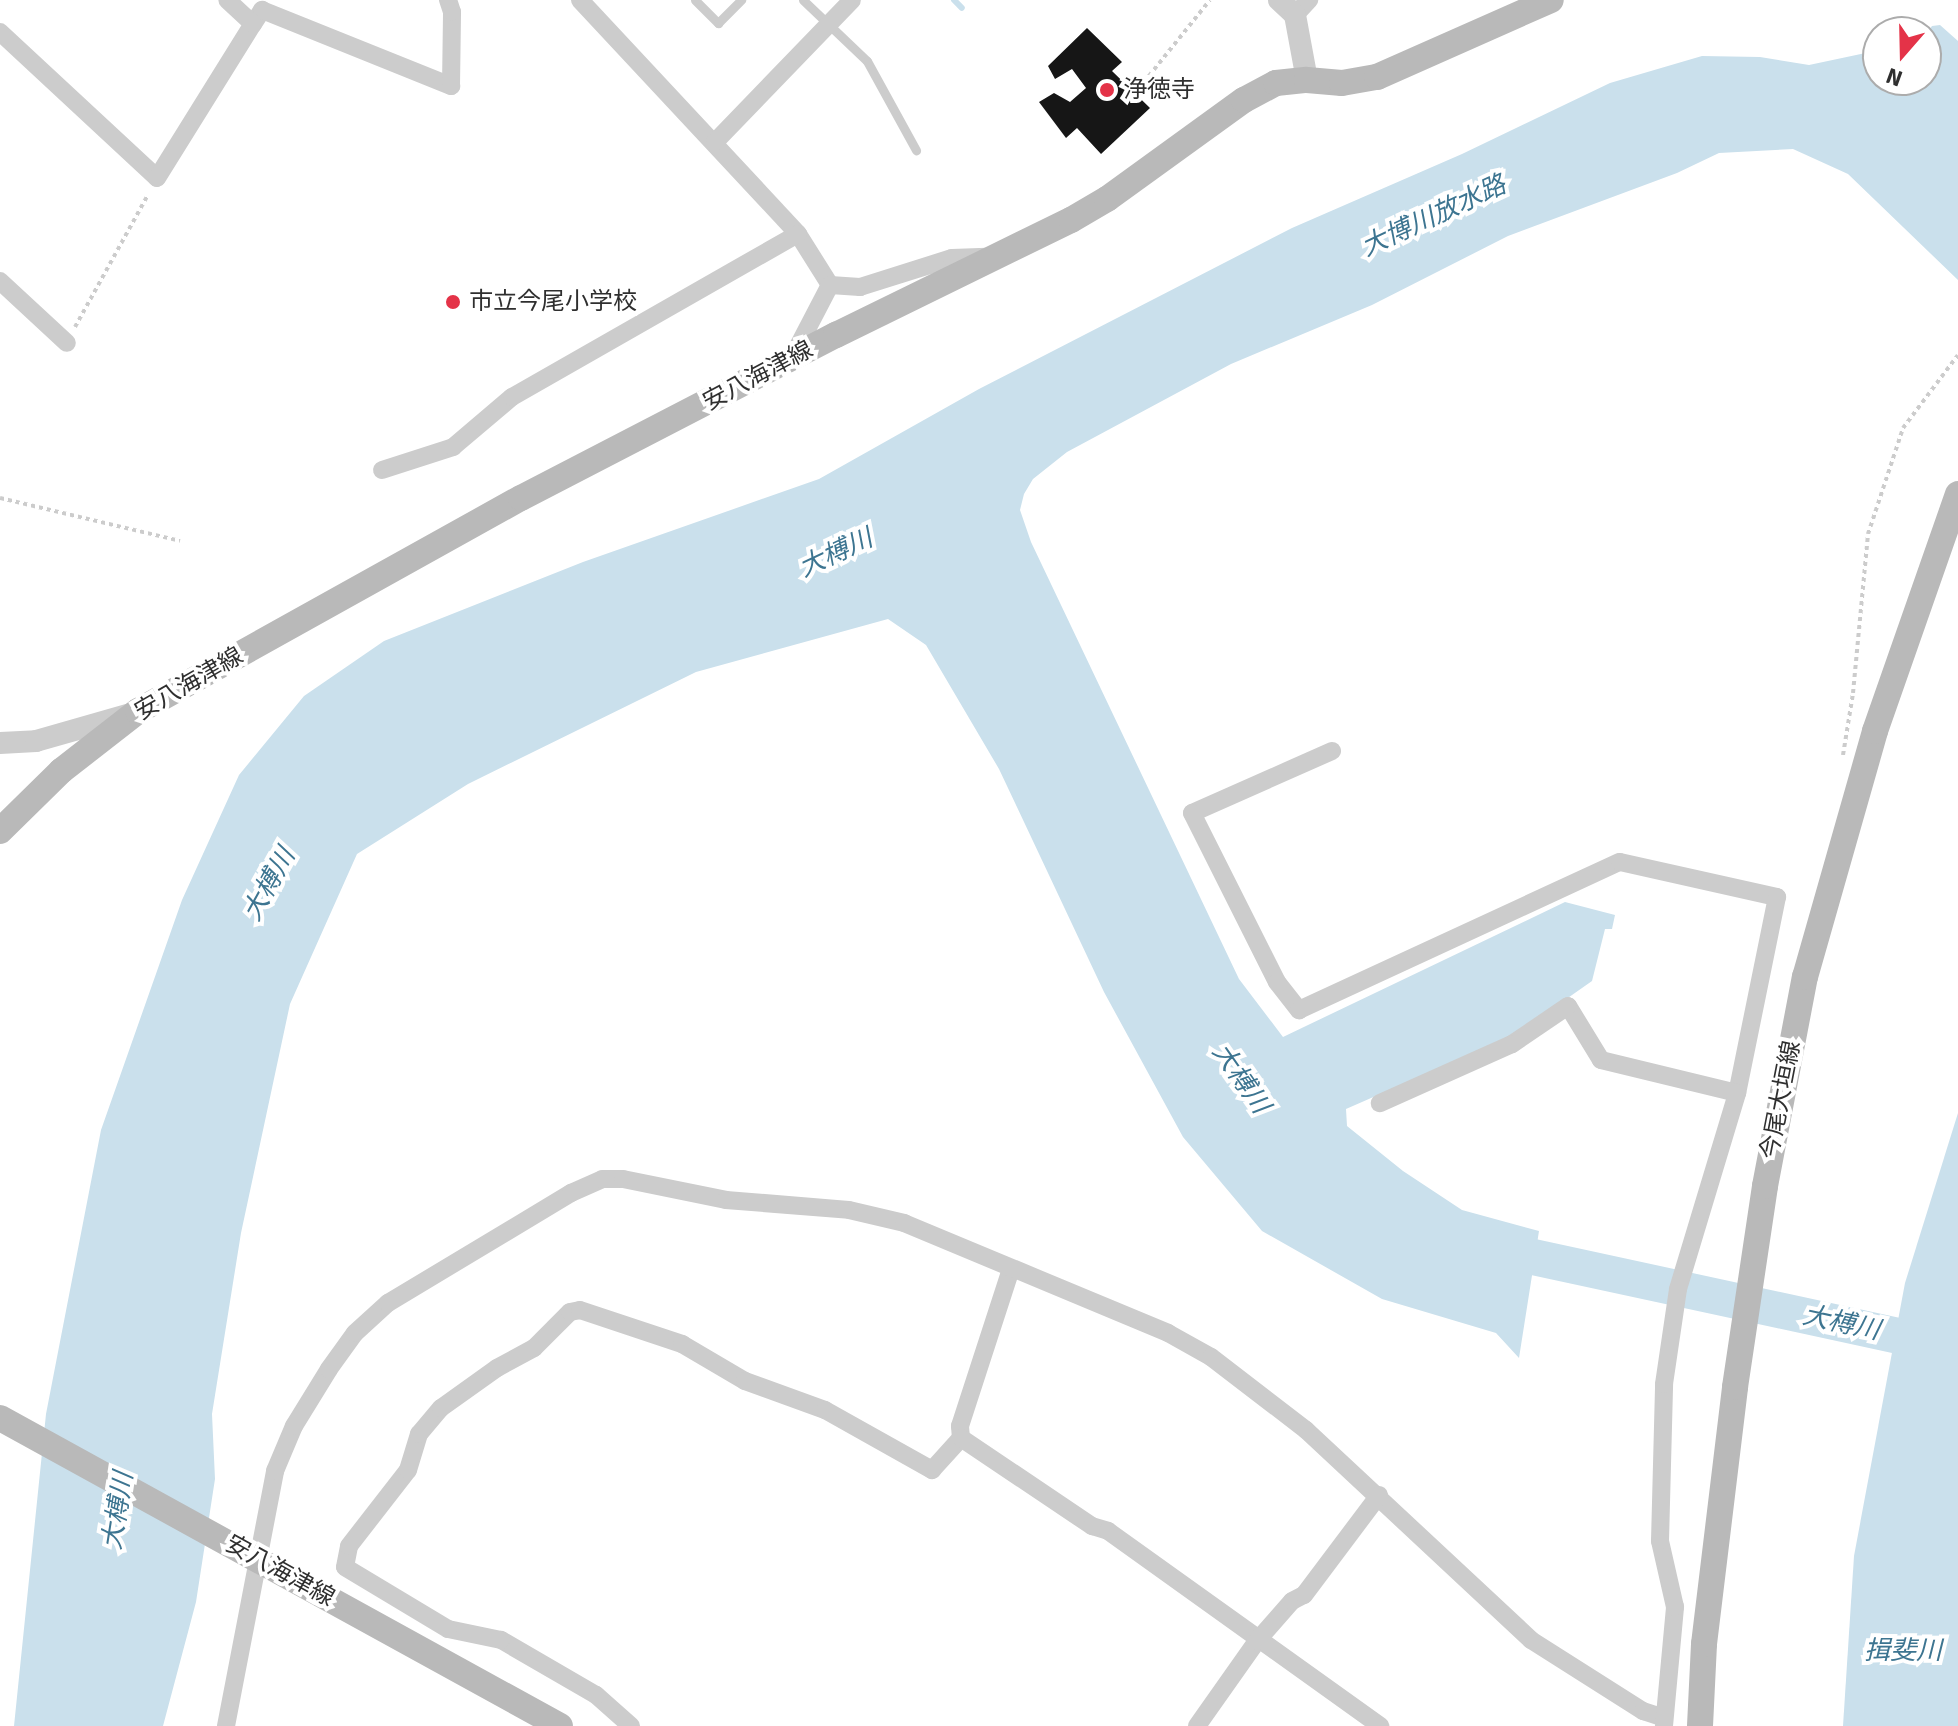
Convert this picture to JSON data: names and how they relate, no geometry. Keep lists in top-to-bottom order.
{
  "streets": {
    "main road": ["安八海津線", "今尾大垣線"]
  },
  "water": ["大博川放水路", "大榑川", "揖斐川"],
  "places": ["浄徳寺", "市立今尾小学校"],
  "north": "bottom"
}
